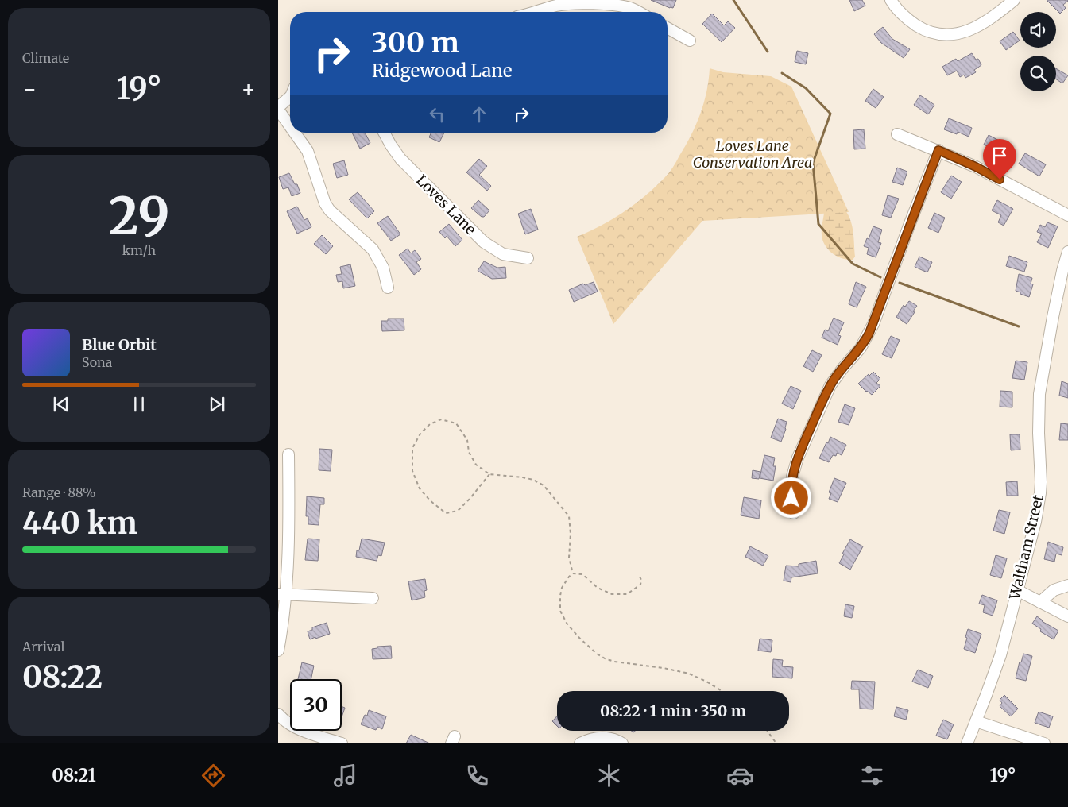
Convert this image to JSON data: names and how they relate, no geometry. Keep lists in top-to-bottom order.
{
  "streets": {
    "street": ["Loves Lane", "Waltham Street"]
  },
  "parks": ["Loves Lane Conservation Area"],
  "page": {
    "tile": [
      "Climate",
      ["29", "km/h"],
      ["Range · 88%", "440 km"],
      ["Arrival", "08:22"]
    ],
    "turn": ["300 m", "Ridgewood Lane"],
    "heat": ["−", "19°", "+"],
    "song": ["Blue Orbit", "Sona"],
    "limit": "30",
    "trip": "08:22 · 1 min · 350 m",
    "tabs": ["08:21", "19°"]
  }
}
